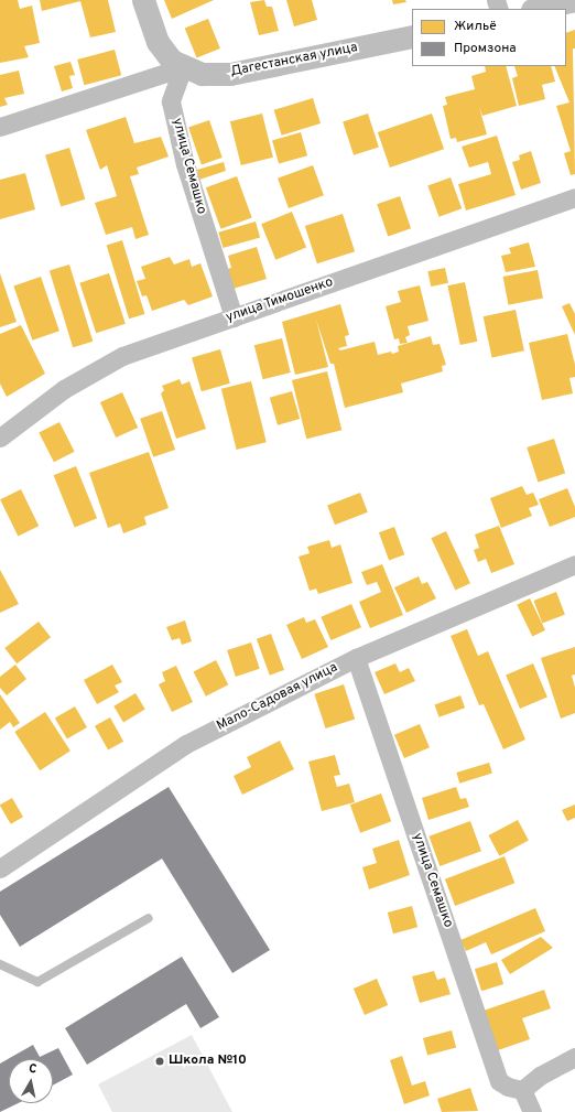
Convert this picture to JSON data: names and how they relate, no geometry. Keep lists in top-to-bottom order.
{
  "streets": {
    "street": [
      "Дагестанская улица",
      "улица Семашко",
      "улица Тимошенко",
      "Мало-Садовая улица"
    ]
  },
  "crossings": [
    ["Дагестанская улица", "улица Семашко"],
    ["улица Семашко", "улица Тимошенко"],
    ["улица Семашко", "Мало-Садовая улица"]
  ],
  "places": ["Школа №10"],
  "legend": ["Жильё", "Промзона"],
  "north": "top"
}
